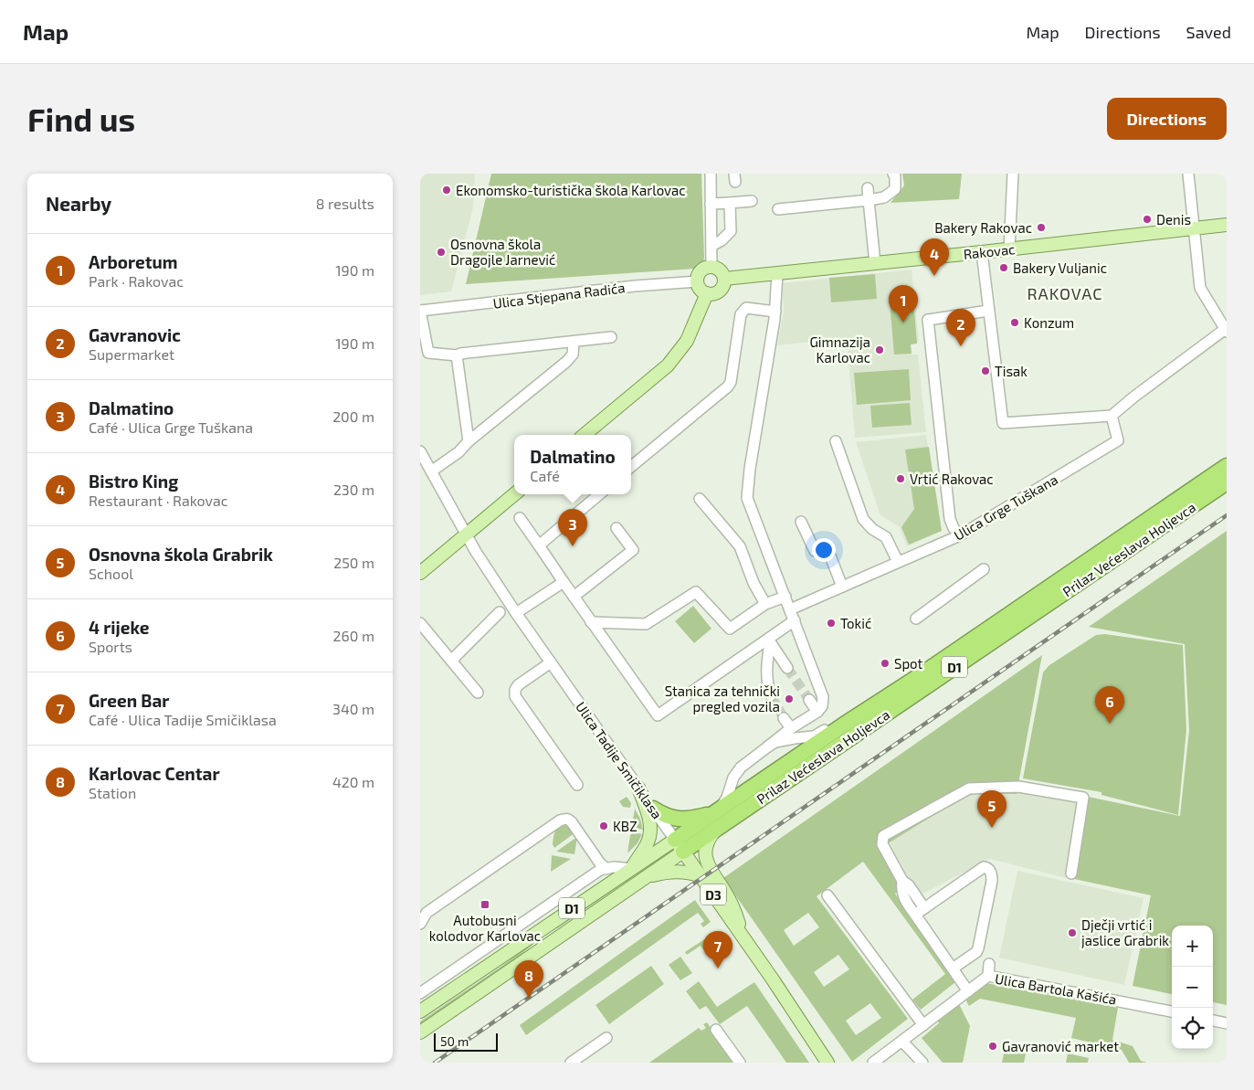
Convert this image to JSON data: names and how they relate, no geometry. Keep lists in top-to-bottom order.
{
  "streets": {
    "highway": ["Prilaz Većeslava Holjevca", "D1"],
    "main road": ["Rakovac", "Ulica Tadije Smičiklasa", "D3"],
    "street": ["Ulica Stjepana Radića", "Ulica Grge Tuškana", "Ulica Bartola Kašića"]
  },
  "crossings": [
    ["Rakovac", "Ulica Stjepana Radića"],
    ["Prilaz Većeslava Holjevca", "Ulica Tadije Smičiklasa"]
  ],
  "districts": ["RAKOVAC"],
  "places": {
    "other": [
      "Ekonomsko-turistička škola Karlovac",
      "Denis",
      "Bakery Rakovac",
      "Osnovna škola Dragojle Jarnević",
      "Bakery Vuljanic",
      "Konzum",
      "Gimnazija Karlovac",
      "Tisak",
      "Vrtić Rakovac",
      "Tokić",
      "Spot",
      "Stanica za tehnički pregled vozila",
      "KBZ",
      "Dječji vrtić i jaslice Grabrik",
      "Gavranović market"
    ],
    "transit": ["Autobusni kolodvor Karlovac"]
  },
  "scale_bar": "50 m",
  "page": {
    "header": "Map",
    "nav": ["Map", "Directions", "Saved"],
    "buttons": "Directions",
    "title": "Find us",
    "heading": ["Nearby", "8 results"],
    "list": [
      {
        "mark": "1",
        "name": "Arboretum",
        "note": "Park · Rakovac",
        "value": "190 m"
      },
      {
        "mark": "2",
        "name": "Gavranovic",
        "note": "Supermarket",
        "value": "190 m"
      },
      {
        "mark": "3",
        "name": "Dalmatino",
        "note": "Café · Ulica Grge Tuškana",
        "value": "200 m"
      },
      {
        "mark": "4",
        "name": "Bistro King",
        "note": "Restaurant · Rakovac",
        "value": "230 m"
      },
      {
        "mark": "5",
        "name": "Osnovna škola Grabrik",
        "note": "School",
        "value": "250 m"
      },
      {
        "mark": "6",
        "name": "4 rijeke",
        "note": "Sports",
        "value": "260 m"
      },
      {
        "mark": "7",
        "name": "Green Bar",
        "note": "Café · Ulica Tadije Smičiklasa",
        "value": "340 m"
      },
      {
        "mark": "8",
        "name": "Karlovac Centar",
        "note": "Station",
        "value": "420 m"
      }
    ],
    "pins": [
      "4",
      "1",
      "2",
      "3",
      "6",
      "5",
      "7",
      "8"
    ],
    "popup": ["Dalmatino", "Café"],
    "map_buttons": ["+", "−"],
    "scale": "50 m"
  }
}
